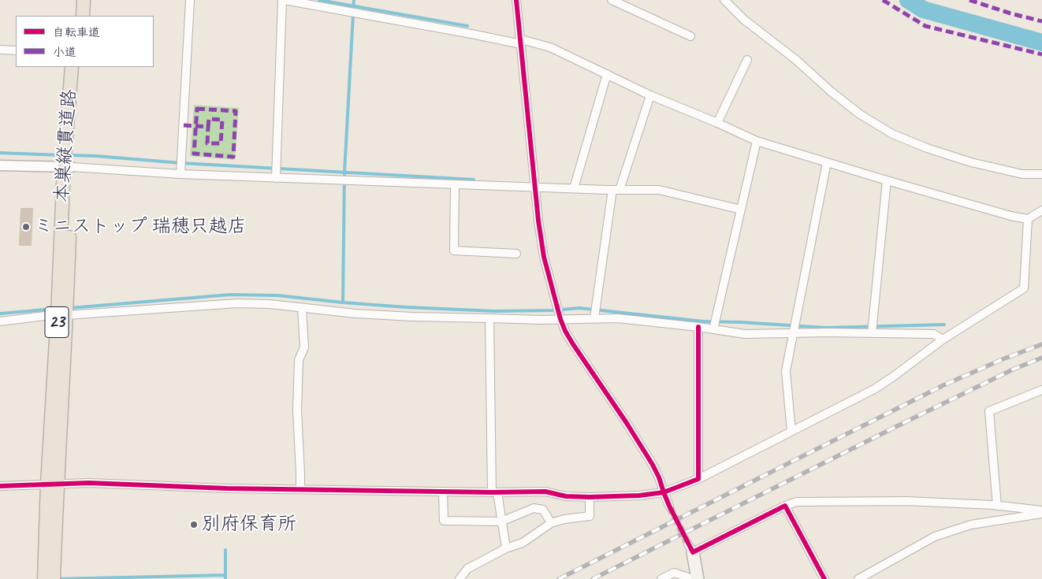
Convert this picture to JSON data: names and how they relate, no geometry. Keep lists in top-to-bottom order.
{
  "streets": {
    "main road": ["本巣縦貫道路", "23"]
  },
  "places": ["ミニストップ 瑞穂只越店", "別府保育所"],
  "legend": ["自転車道", "小道"]
}
